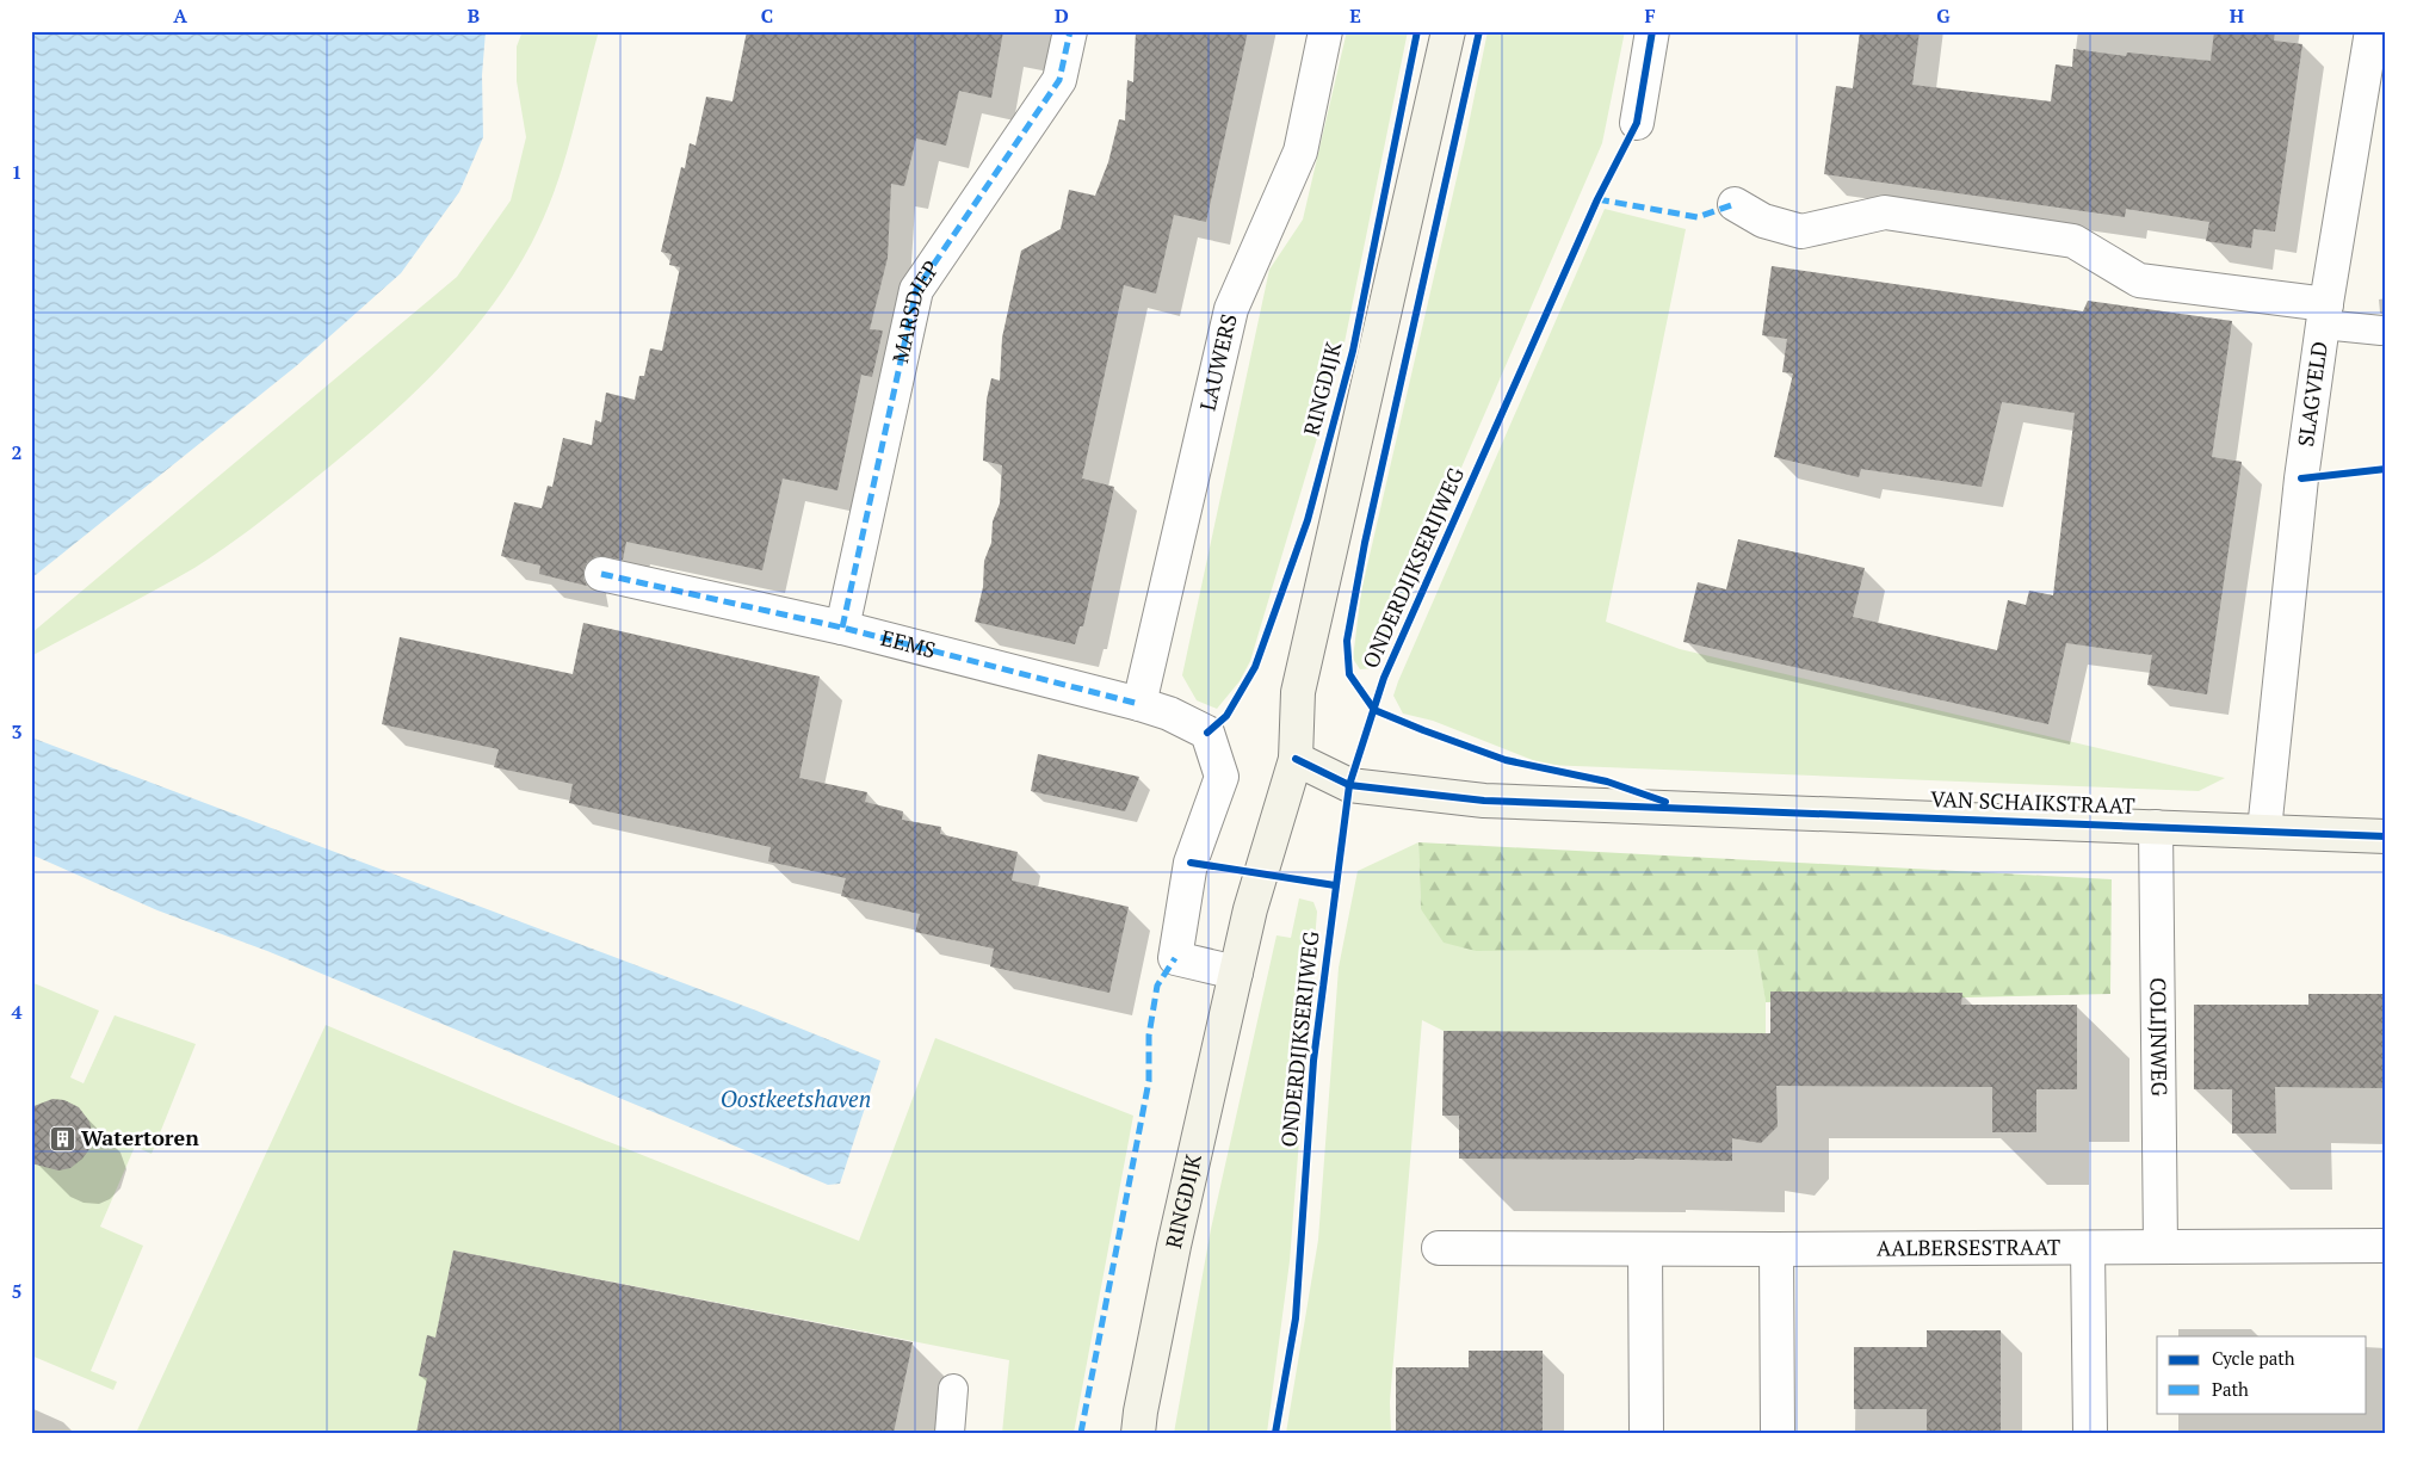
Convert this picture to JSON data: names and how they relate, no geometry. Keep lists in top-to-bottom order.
{
  "streets": {
    "main road": ["RINGDIJK", "VAN SCHAIKSTRAAT"],
    "street": [
      "MARSDIEP",
      "LAUWERS",
      "SLAGVELD",
      "EEMS",
      "COLIJNWEG",
      "AALBERSESTRAAT"
    ],
    "cycle path": ["ONDERDIJKSERIJWEG"]
  },
  "crossings": [
    ["MARSDIEP", "EEMS"],
    ["LAUWERS", "EEMS"],
    ["RINGDIJK", "EEMS"],
    ["RINGDIJK", "VAN SCHAIKSTRAAT"],
    ["SLAGVELD", "VAN SCHAIKSTRAAT"],
    ["VAN SCHAIKSTRAAT", "COLIJNWEG"],
    ["COLIJNWEG", "AALBERSESTRAAT"]
  ],
  "water": ["Oostkeetshaven"],
  "places": {
    "building": ["Watertoren"]
  },
  "legend": ["Cycle path", "Path"],
  "grid": {
    "columns": [
      "A",
      "B",
      "C",
      "D",
      "E",
      "F",
      "G",
      "H"
    ],
    "rows": [
      "1",
      "2",
      "3",
      "4",
      "5"
    ]
  }
}
